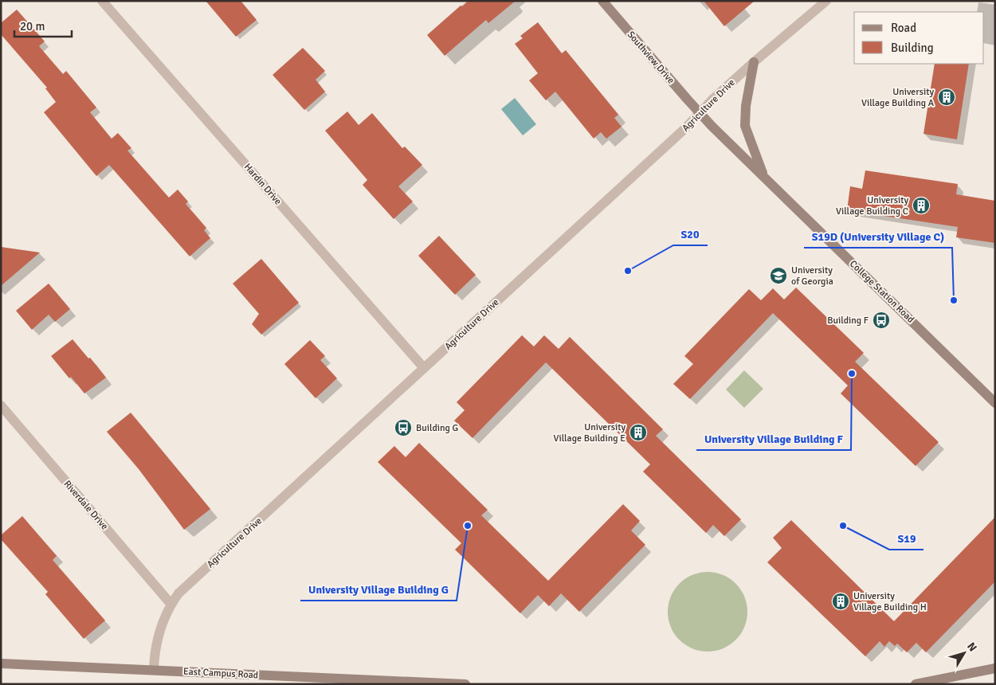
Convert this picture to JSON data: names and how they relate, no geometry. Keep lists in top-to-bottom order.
{
  "streets": {
    "street": [
      "Southview Drive",
      "Agriculture Drive",
      "Hardin Drive",
      "College Station Road",
      "Riverdale Drive",
      "East Campus Road"
    ]
  },
  "crossings": [
    ["Southview Drive", "Agriculture Drive"],
    ["Southview Drive", "College Station Road"],
    ["Agriculture Drive", "Hardin Drive"],
    ["Agriculture Drive", "College Station Road"],
    ["Agriculture Drive", "Riverdale Drive"],
    ["Agriculture Drive", "East Campus Road"]
  ],
  "places": {
    "building": [
      "University Village Building A",
      "University Village Building C",
      "University Village Building E",
      "University Village Building H"
    ],
    "other": [
      "S20",
      "S19D (University Village C)",
      "University Village Building F",
      "University Village Building G",
      "S19"
    ],
    "school or university": ["University of Georgia"],
    "bus stop": ["Building F", "Building G"]
  },
  "legend": ["Road", "Building"],
  "scale_bar": "20 m",
  "north": "top right"
}
